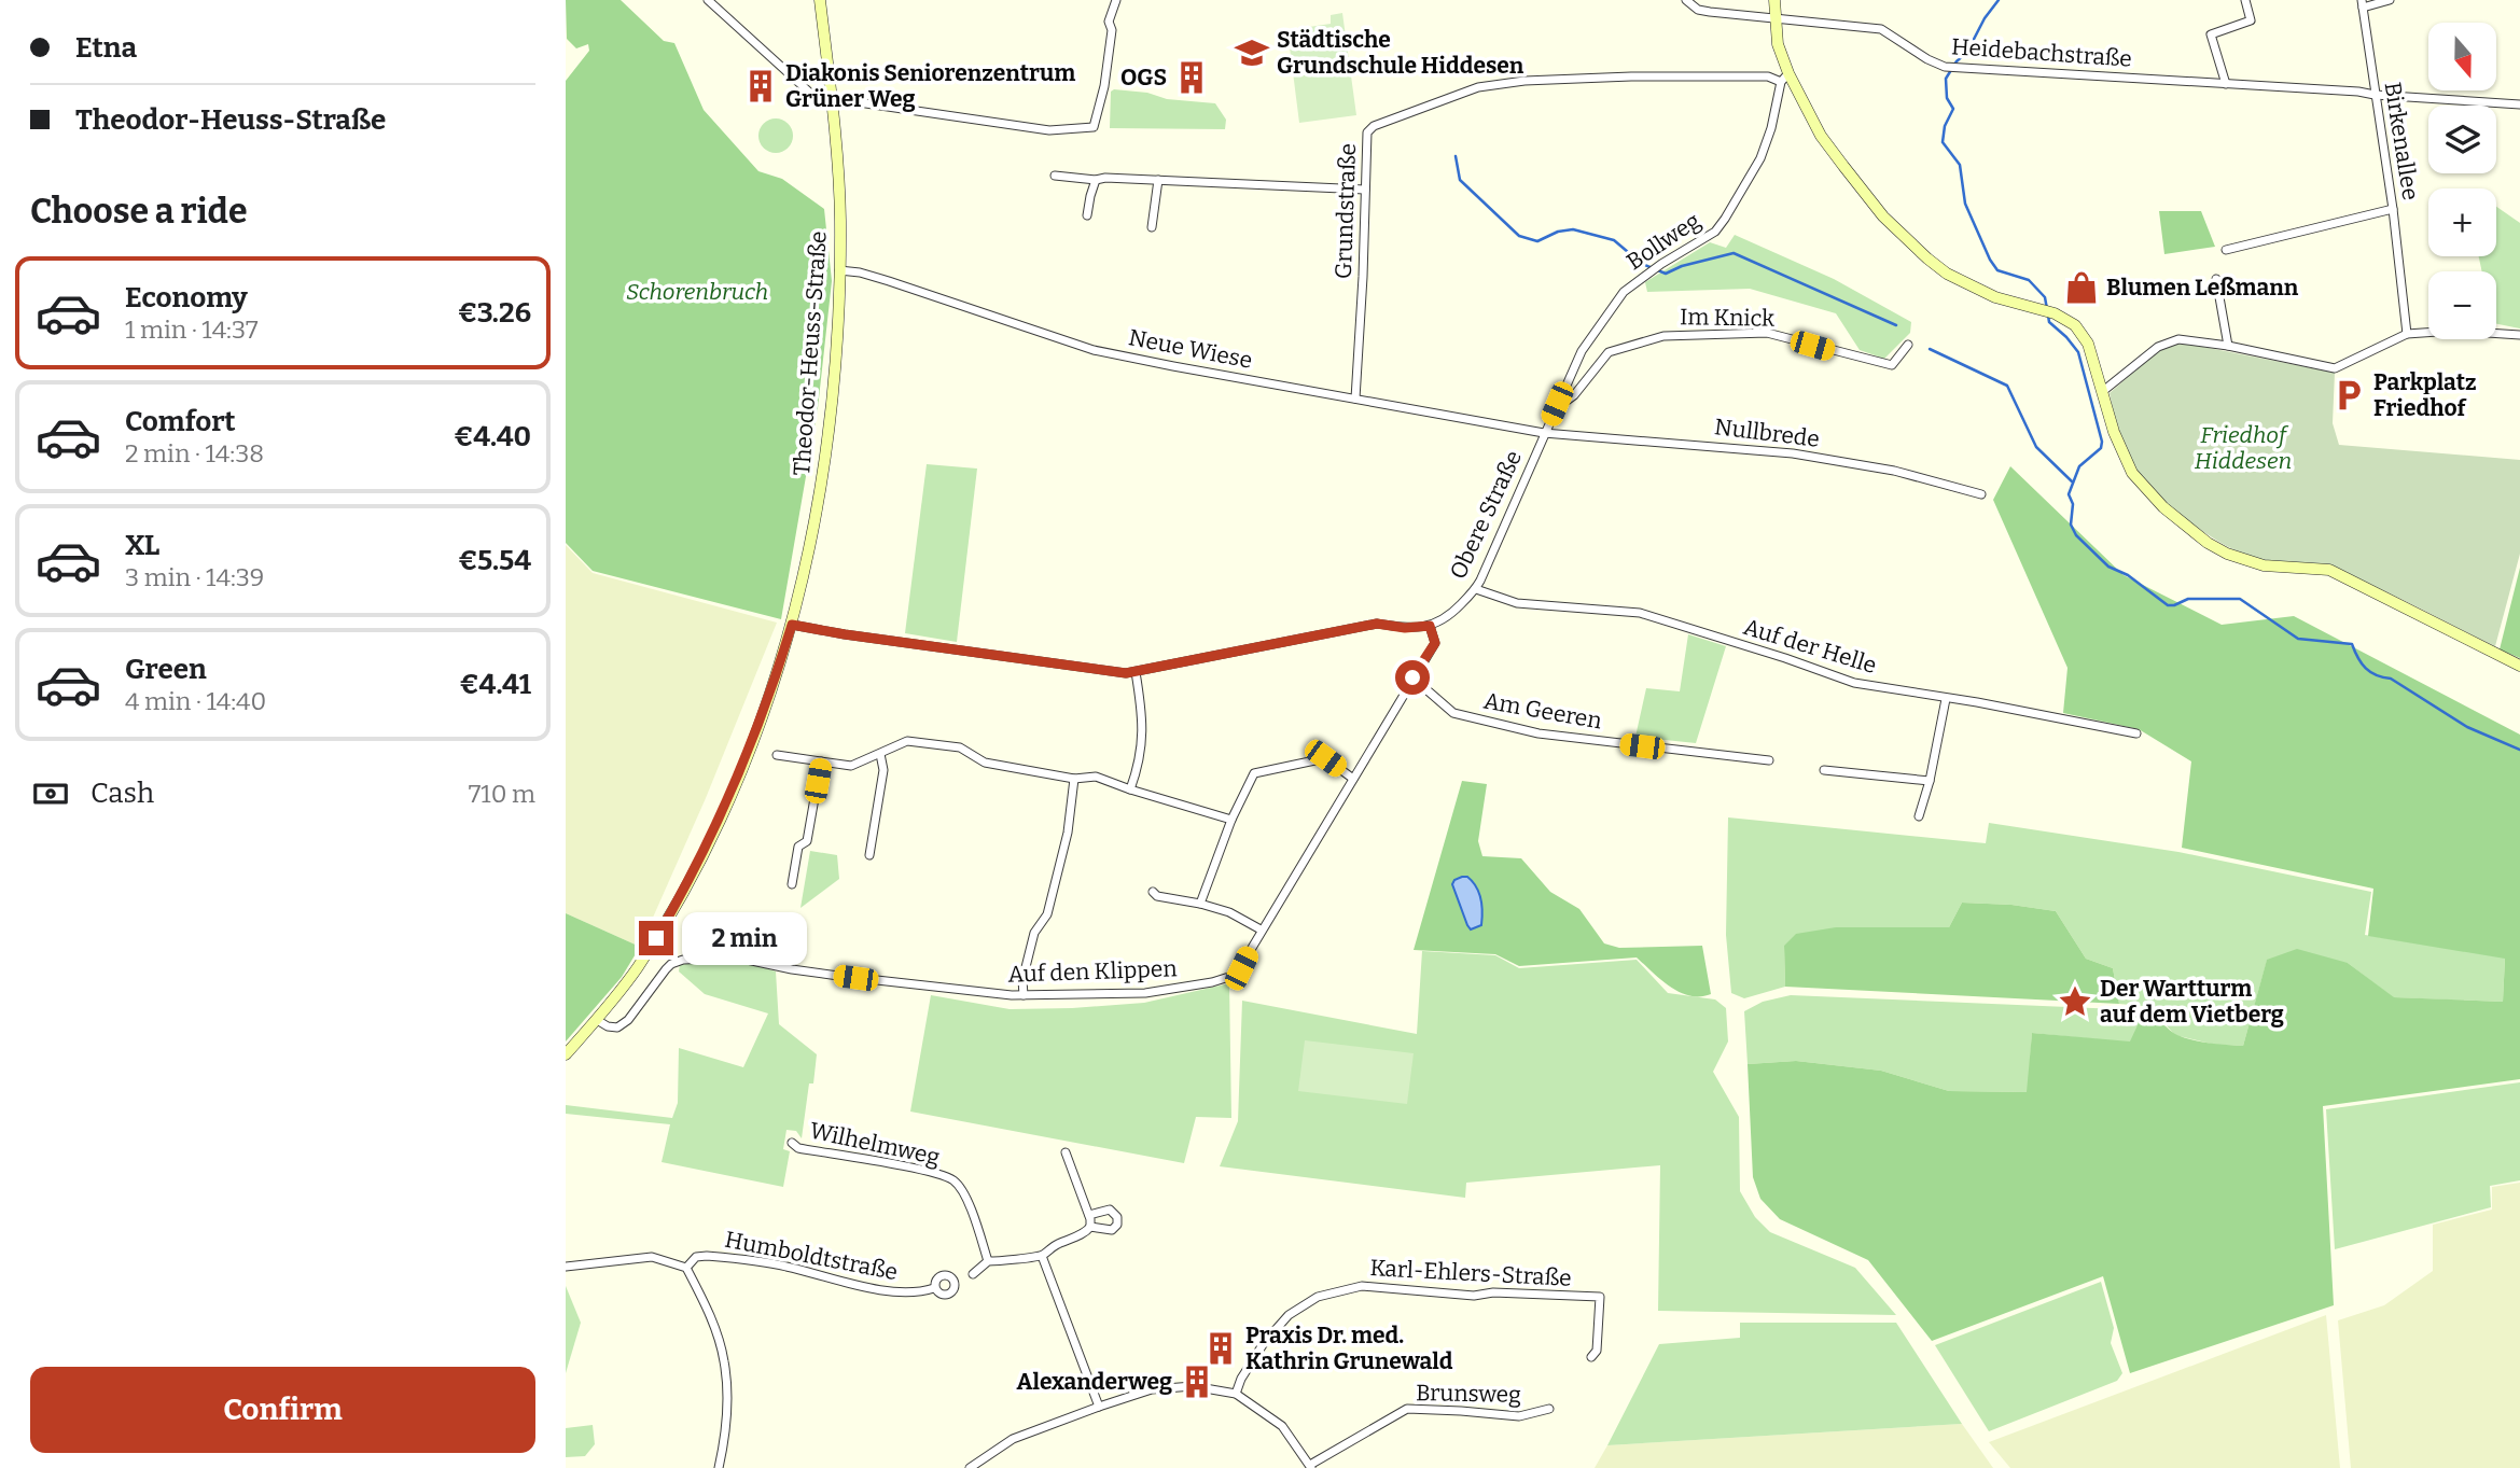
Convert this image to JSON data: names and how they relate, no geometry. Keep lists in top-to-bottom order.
{
  "streets": {
    "main road": ["Theodor-Heuss-Straße"],
    "street": [
      "Heidebachstraße",
      "Birkenallee",
      "Grundstraße",
      "Bollweg",
      "Im Knick",
      "Neue Wiese",
      "Nullbrede",
      "Obere Straße",
      "Auf der Helle",
      "Am Geeren",
      "Auf den Klippen",
      "Wilhelmweg",
      "Humboldtstraße",
      "Karl-Ehlers-Straße",
      "Brunsweg"
    ]
  },
  "crossings": [
    ["Heidebachstraße", "Birkenallee"],
    ["Grundstraße", "Bollweg"],
    ["Grundstraße", "Neue Wiese"],
    ["Bollweg", "Im Knick"],
    ["Bollweg", "Neue Wiese"],
    ["Bollweg", "Nullbrede"],
    ["Bollweg", "Obere Straße"],
    ["Neue Wiese", "Theodor-Heuss-Straße"],
    ["Neue Wiese", "Nullbrede"],
    ["Neue Wiese", "Obere Straße"],
    ["Theodor-Heuss-Straße", "Auf den Klippen"],
    ["Nullbrede", "Obere Straße"],
    ["Obere Straße", "Auf der Helle"],
    ["Obere Straße", "Auf den Klippen"],
    ["Am Geeren", "Auf den Klippen"]
  ],
  "parks": ["Schorenbruch", "Friedhof Hiddesen"],
  "places": {
    "school or university": ["Städtische Grundschule Hiddesen"],
    "building": [
      "OGS",
      "Diakonis Seniorenzentrum Grüner Weg",
      "Praxis Dr. med. Kathrin Grunewald",
      "Alexanderweg"
    ],
    "shop": ["Blumen Leßmann"],
    "parking": ["Parkplatz Friedhof"],
    "place": ["Der Wartturm auf dem Vietberg"]
  },
  "north": "bottom",
  "page": {
    "banner": ["Etna", "Theodor-Heuss-Straße"],
    "map_buttons": ["+", "−"],
    "heading": "Choose a ride",
    "list": [
      {
        "name": "Economy",
        "note": "1 min · 14:37",
        "value": "€3.26"
      },
      {
        "name": "Comfort",
        "note": "2 min · 14:38",
        "value": "€4.40"
      },
      {
        "name": "XL",
        "note": "3 min · 14:39",
        "value": "€5.54"
      },
      {
        "name": "Green",
        "note": "4 min · 14:40",
        "value": "€4.41"
      }
    ],
    "pay": ["Cash", "710 m"],
    "bubble": "2 min",
    "buttons": "Confirm"
  }
}
